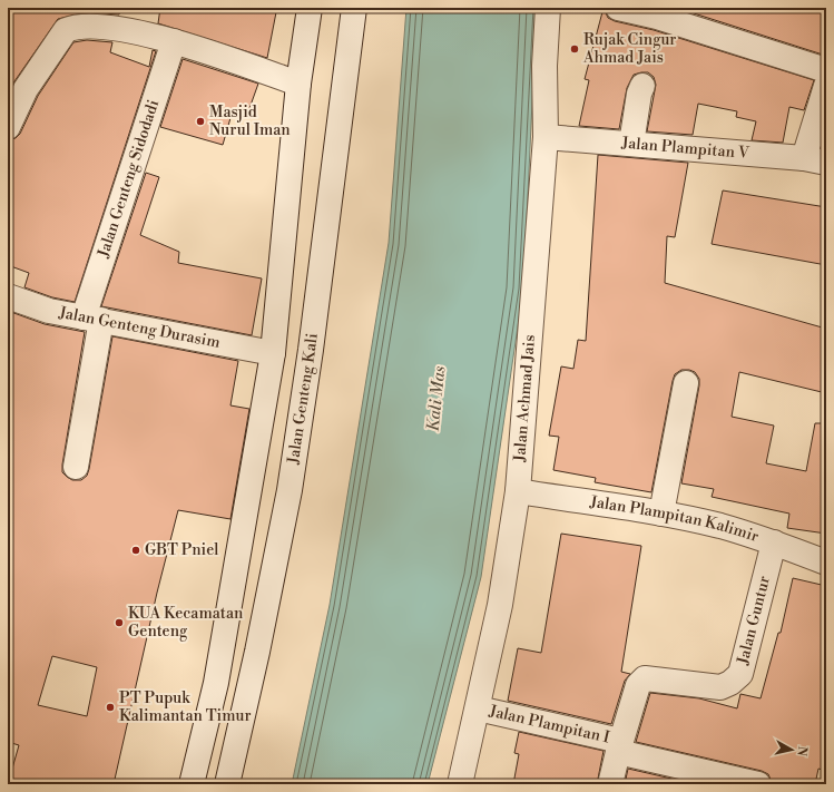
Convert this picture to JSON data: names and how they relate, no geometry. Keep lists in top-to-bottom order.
{
  "streets": {
    "street": [
      "Jalan Plampitan V",
      "Jalan Genteng Sidodadi",
      "Jalan Genteng Durasim",
      "Jalan Genteng Kali",
      "Jalan Achmad Jais",
      "Jalan Plampitan Kalimir",
      "Jalan Guntur",
      "Jalan Plampitan I"
    ]
  },
  "crossings": [
    ["Jalan Plampitan V", "Jalan Achmad Jais"],
    ["Jalan Genteng Sidodadi", "Jalan Genteng Durasim"],
    ["Jalan Achmad Jais", "Jalan Plampitan Kalimir"],
    ["Jalan Achmad Jais", "Jalan Plampitan I"],
    ["Jalan Plampitan Kalimir", "Jalan Guntur"],
    ["Jalan Guntur", "Jalan Plampitan I"]
  ],
  "water": ["Kali Mas"],
  "places": [
    "Rujak Cingur Ahmad Jais",
    "Masjid Nurul Iman",
    "GBT Pniel",
    "KUA Kecamatan Genteng",
    "PT Pupuk Kalimantan Timur"
  ],
  "north": "right"
}
